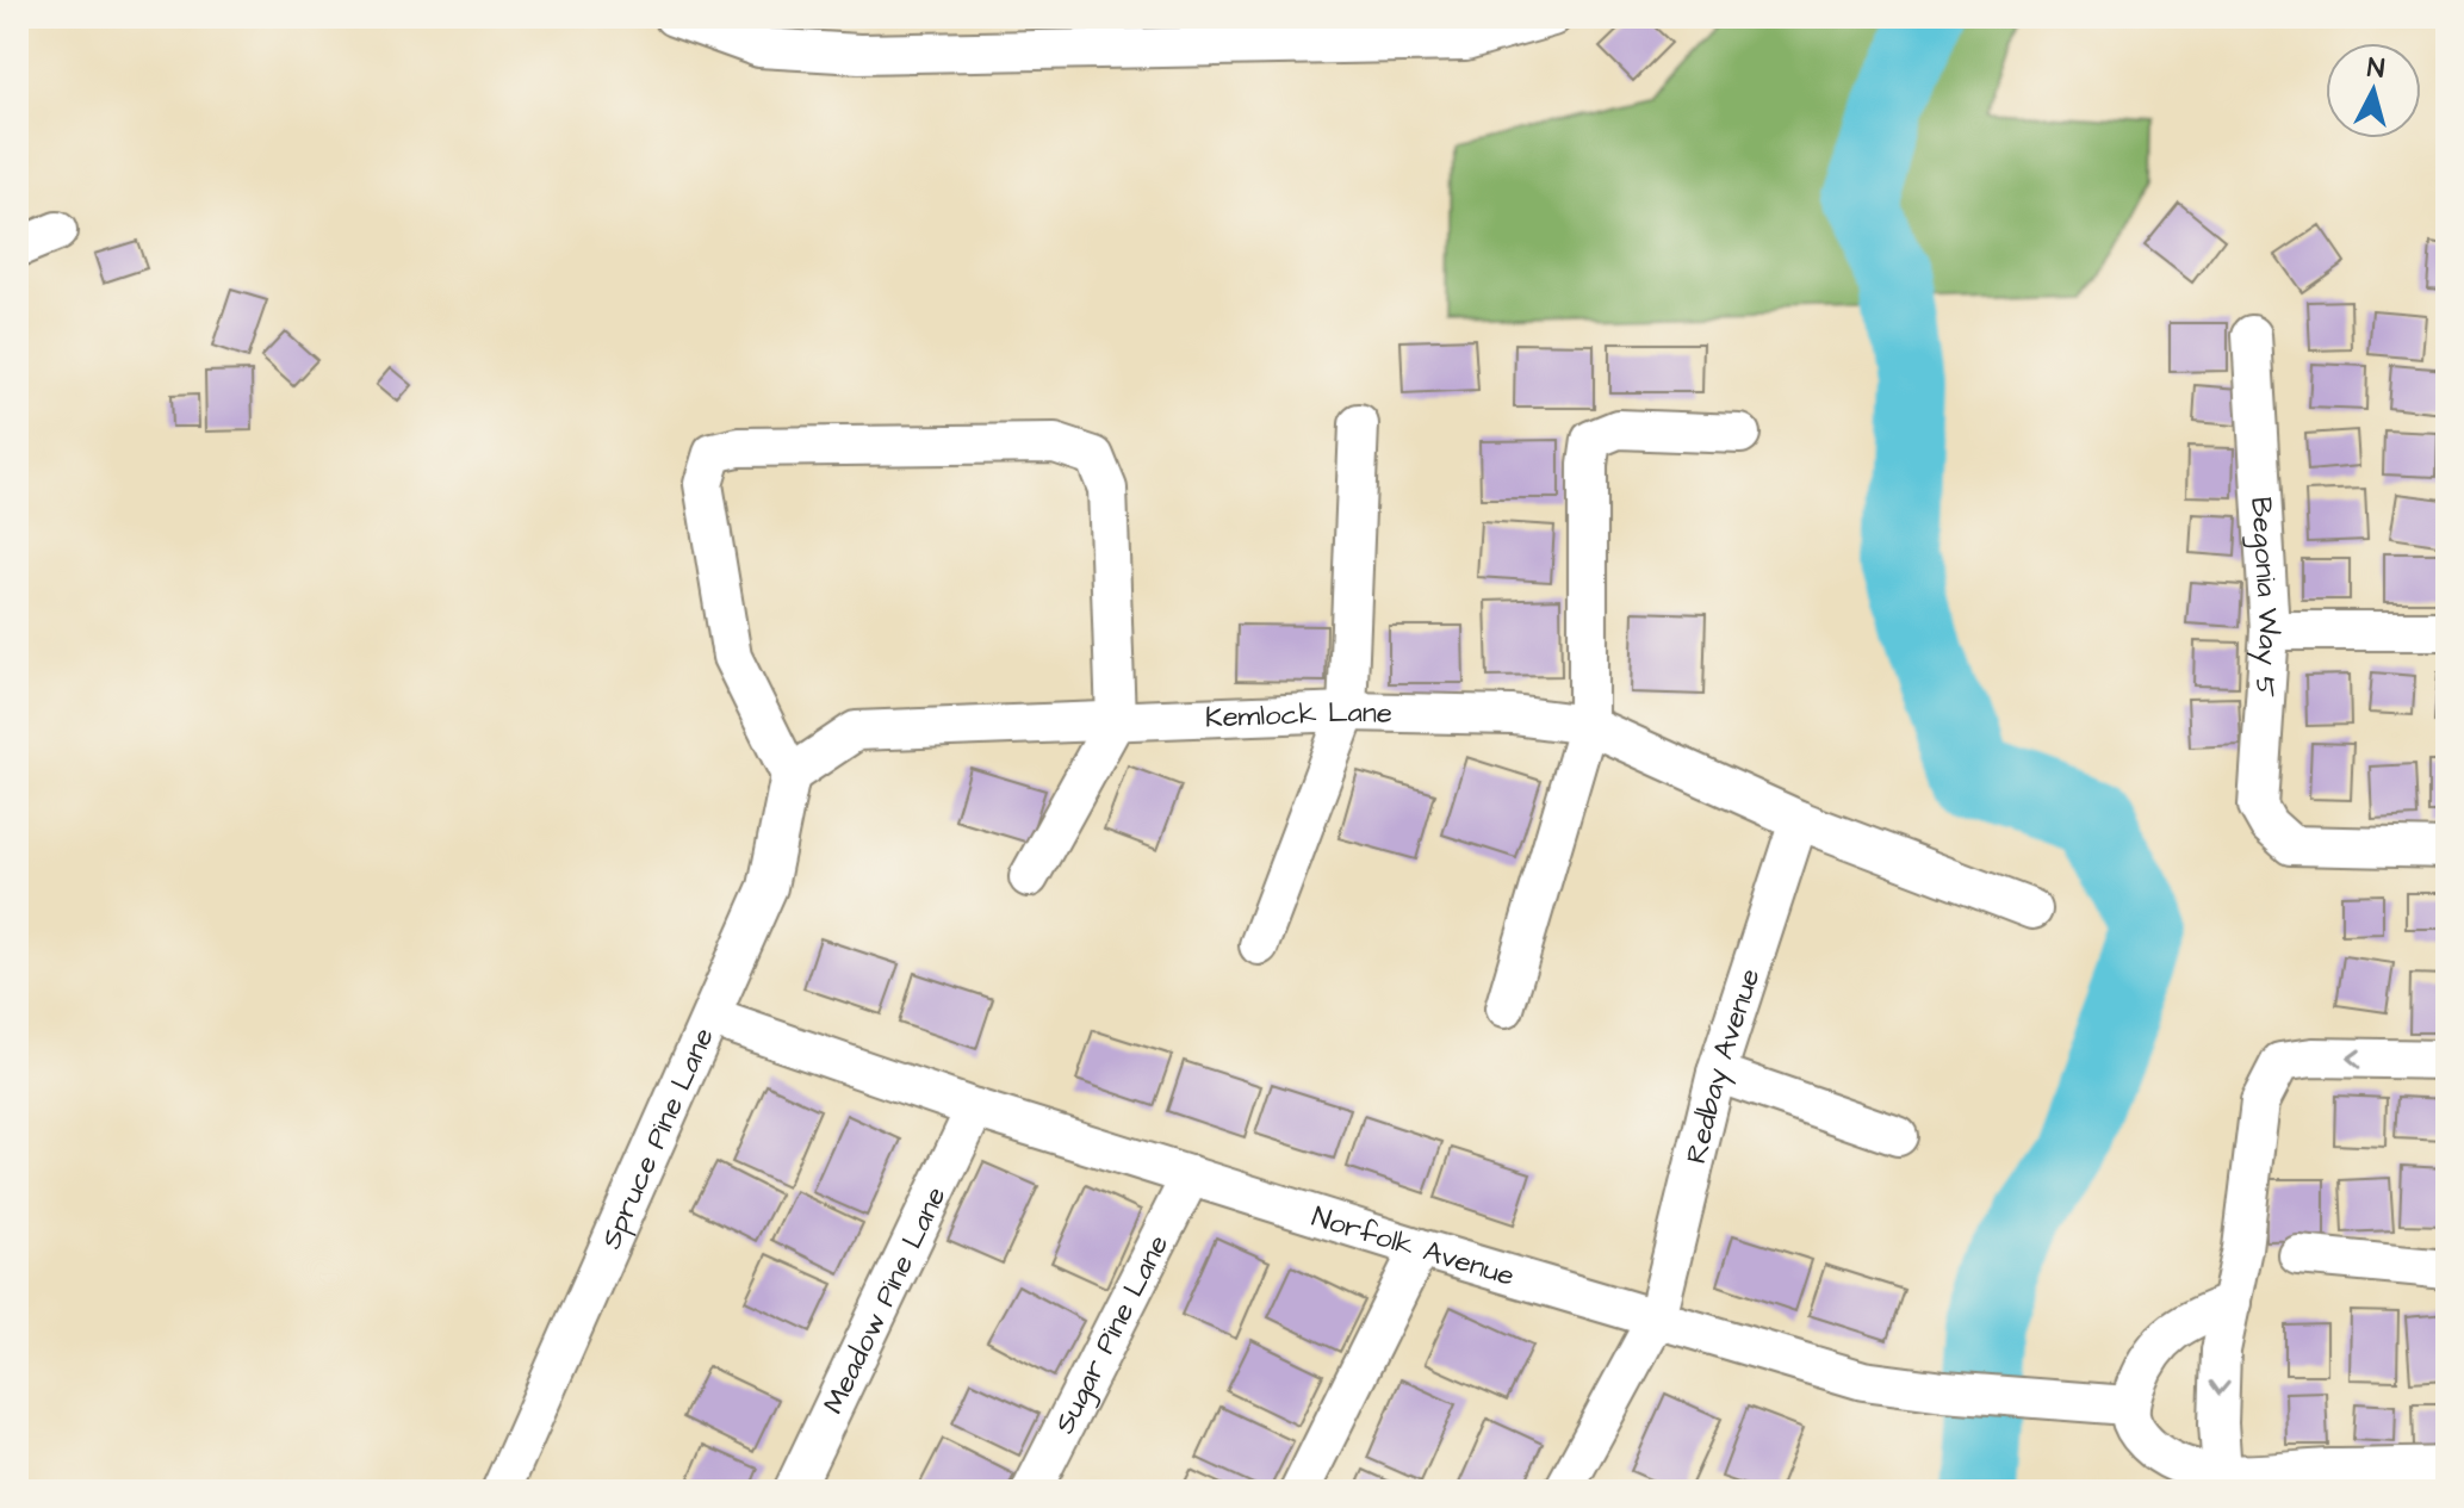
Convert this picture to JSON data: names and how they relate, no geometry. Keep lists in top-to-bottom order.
{
  "streets": {
    "street": [
      "Begonia Way 5",
      "Kemlock Lane",
      "Redbay Avenue",
      "Spruce Pine Lane",
      "Norfolk Avenue",
      "Meadow Pine Lane",
      "Sugar Pine Lane"
    ]
  },
  "crossings": [
    ["Kemlock Lane", "Redbay Avenue"],
    ["Kemlock Lane", "Spruce Pine Lane"],
    ["Redbay Avenue", "Norfolk Avenue"],
    ["Spruce Pine Lane", "Norfolk Avenue"],
    ["Norfolk Avenue", "Meadow Pine Lane"],
    ["Norfolk Avenue", "Sugar Pine Lane"]
  ],
  "north": "top"
}
